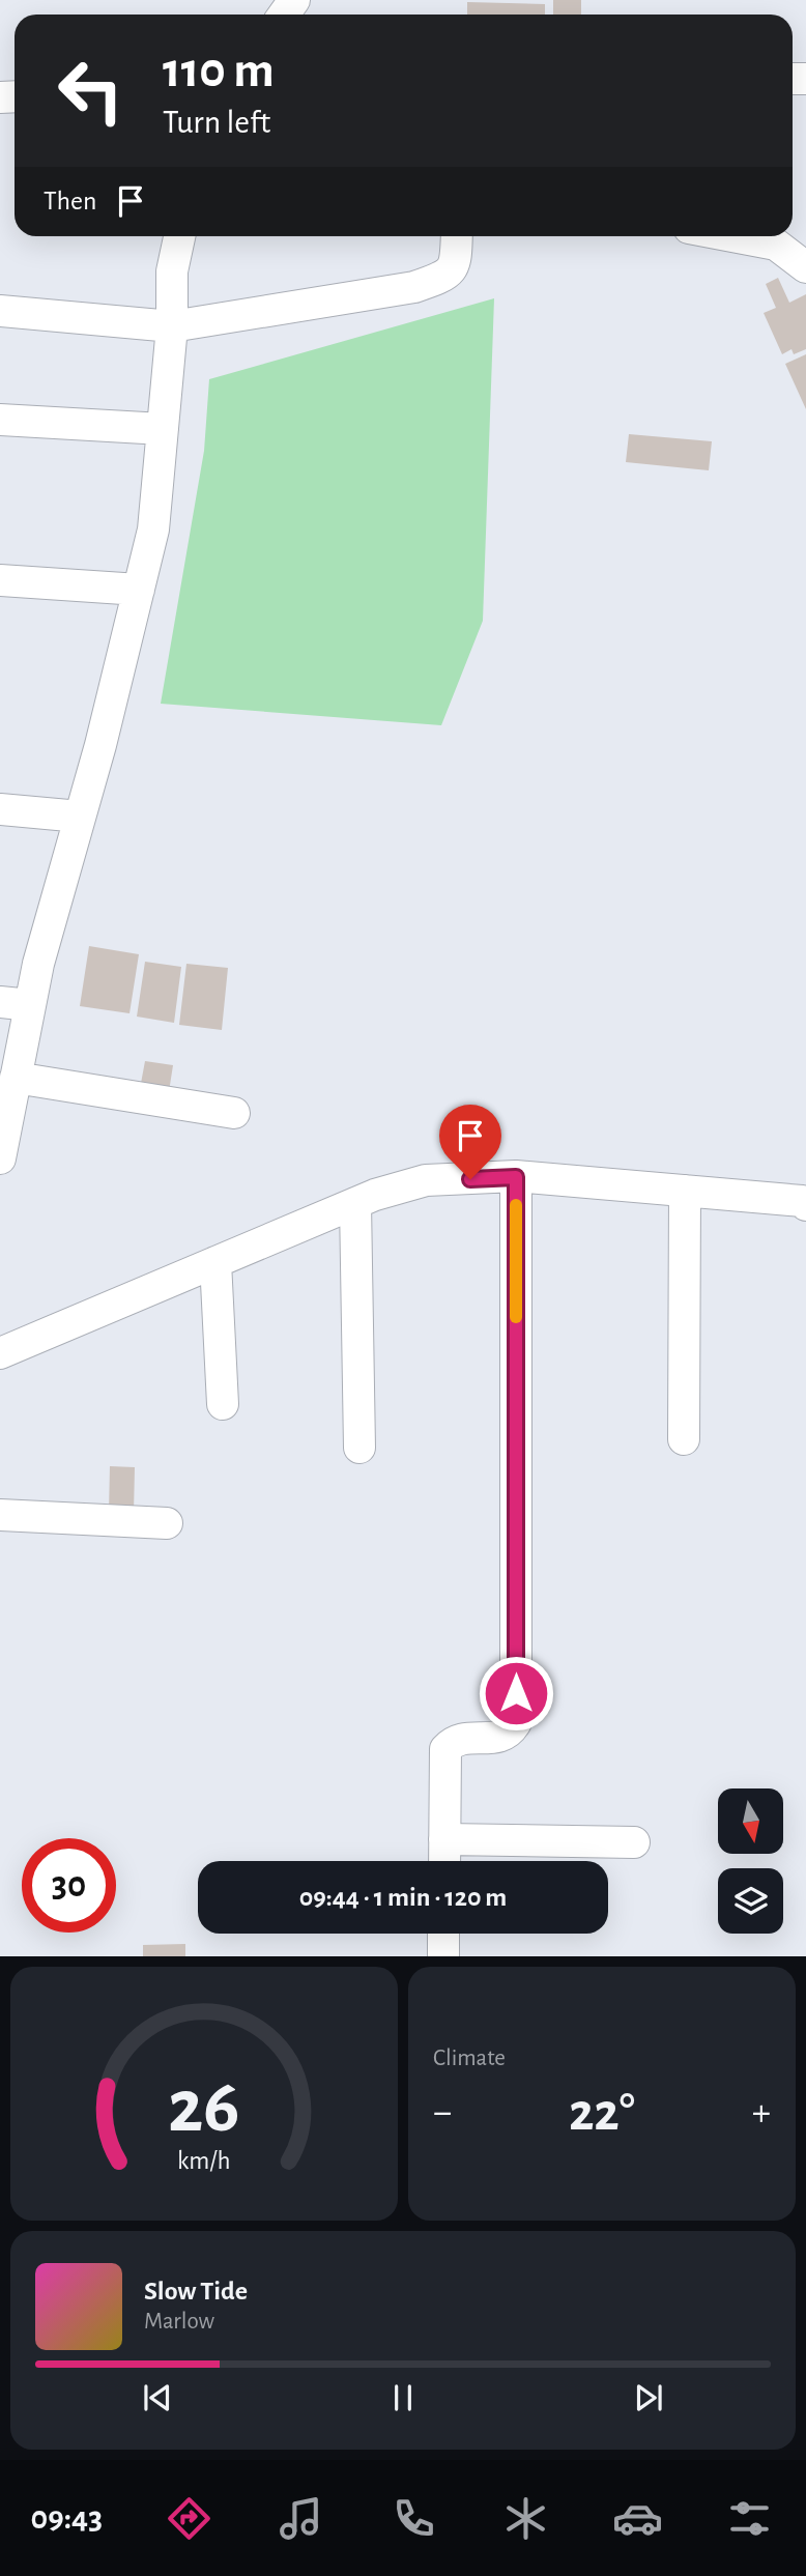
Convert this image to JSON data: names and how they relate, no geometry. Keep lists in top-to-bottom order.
{
  "north": "bottom",
  "page": {
    "turn": ["110 m", "Turn left"],
    "then": "Then",
    "limit": "30",
    "trip": "09:44 · 1 min · 120 m",
    "tile": "Climate",
    "heat": ["−", "22°", "+"],
    "song": ["Slow Tide", "Marlow"],
    "tabs": "09:43",
    "gauge": ["26", "km/h"]
  }
}
